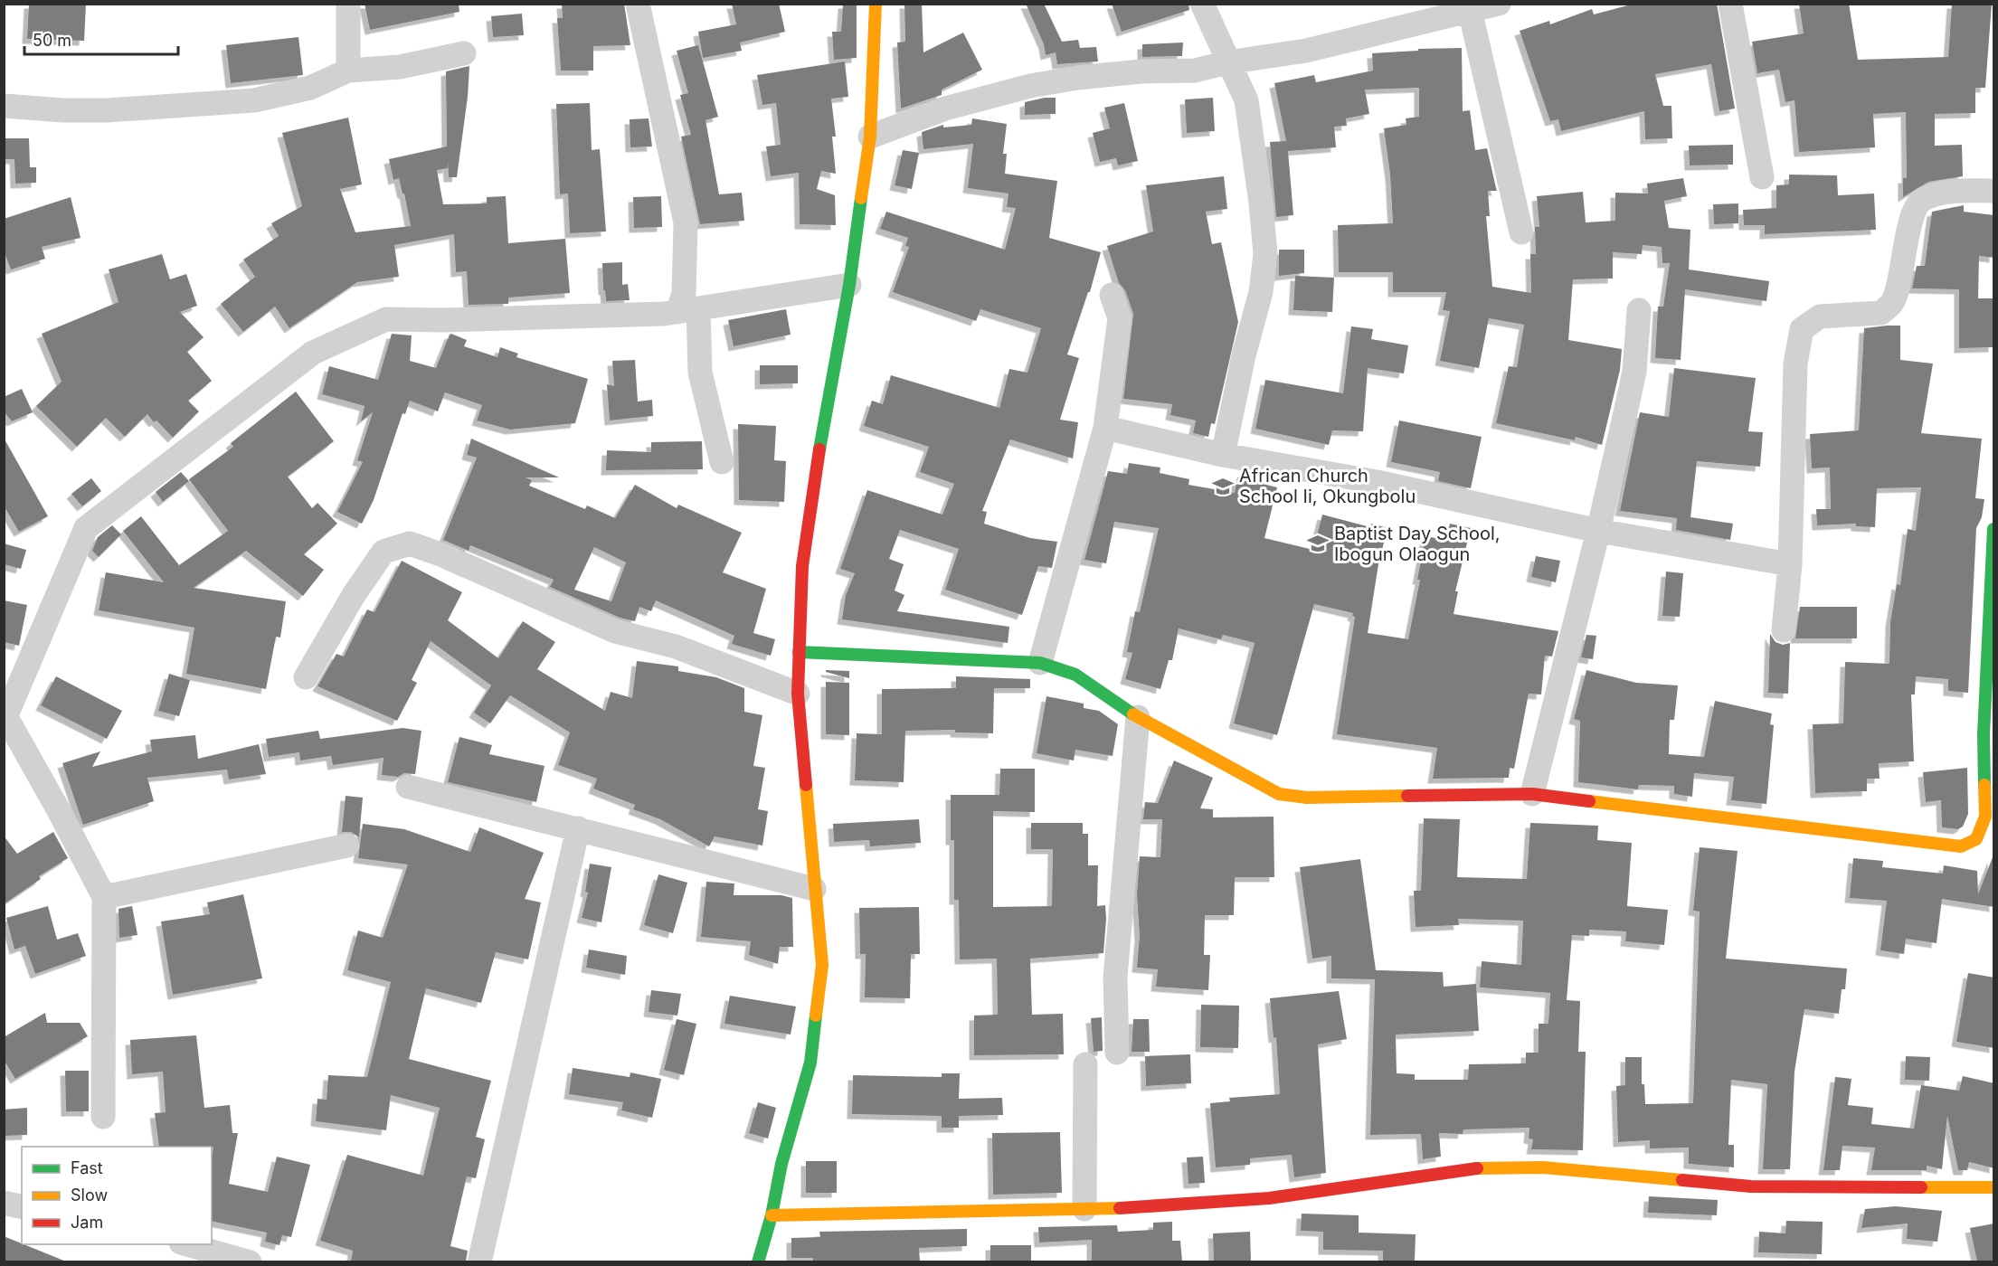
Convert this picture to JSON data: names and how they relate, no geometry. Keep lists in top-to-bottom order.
{
  "places": {
    "school or university": ["African Church School Ii, Okungbolu", "Baptist Day School, Ibogun Olaogun"]
  },
  "legend": ["Fast", "Slow", "Jam"],
  "scale_bar": "50 m"
}
